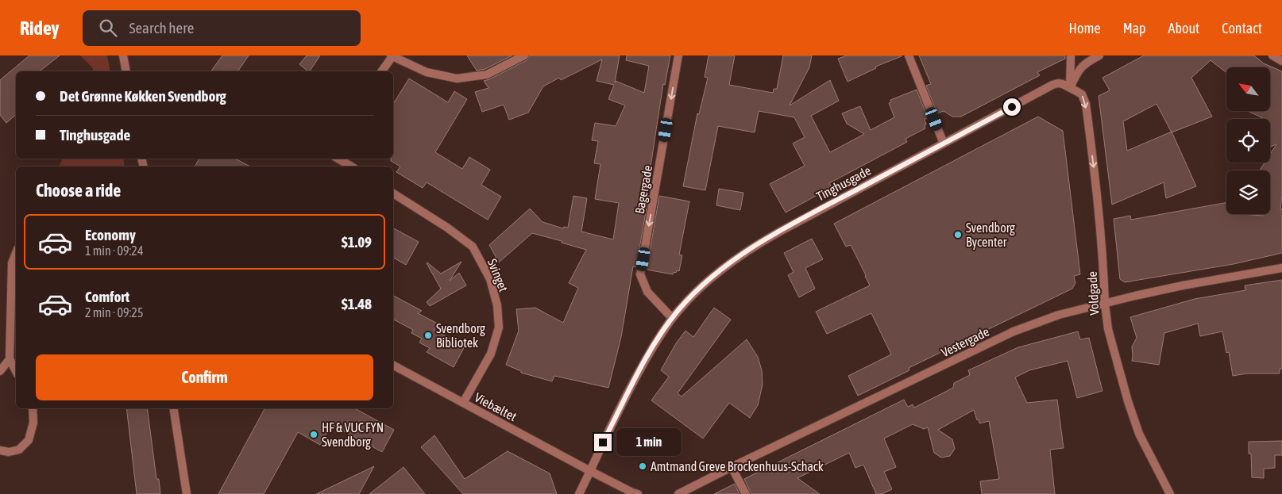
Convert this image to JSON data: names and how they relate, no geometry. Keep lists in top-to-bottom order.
{
  "streets": {
    "street": [
      "Tinghusgade",
      "Bagergade",
      "Svinget",
      "Voldgade",
      "Vestergade",
      "Viebæltet"
    ]
  },
  "crossings": [
    ["Tinghusgade", "Bagergade"],
    ["Tinghusgade", "Voldgade"],
    ["Tinghusgade", "Viebæltet"],
    ["Svinget", "Viebæltet"],
    ["Voldgade", "Vestergade"]
  ],
  "one_way": ["Bagergade", "Voldgade"],
  "places": [
    "Svendborg Bycenter",
    "Svendborg Bibliotek",
    "HF & VUC FYN Svendborg",
    "Amtmand Greve Brockenhuus-Schack"
  ],
  "north": "top left",
  "page": {
    "header": "Ridey",
    "search": "Search here",
    "nav": [
      "Home",
      "Map",
      "About",
      "Contact"
    ],
    "banner": ["Det Grønne Køkken Svendborg", "Tinghusgade"],
    "heading": "Choose a ride",
    "list": [
      {
        "name": "Economy",
        "note": "1 min · 09:24",
        "value": "$1.09"
      },
      {
        "name": "Comfort",
        "note": "2 min · 09:25",
        "value": "$1.48"
      }
    ],
    "buttons": "Confirm",
    "bubble": "1 min"
  }
}
